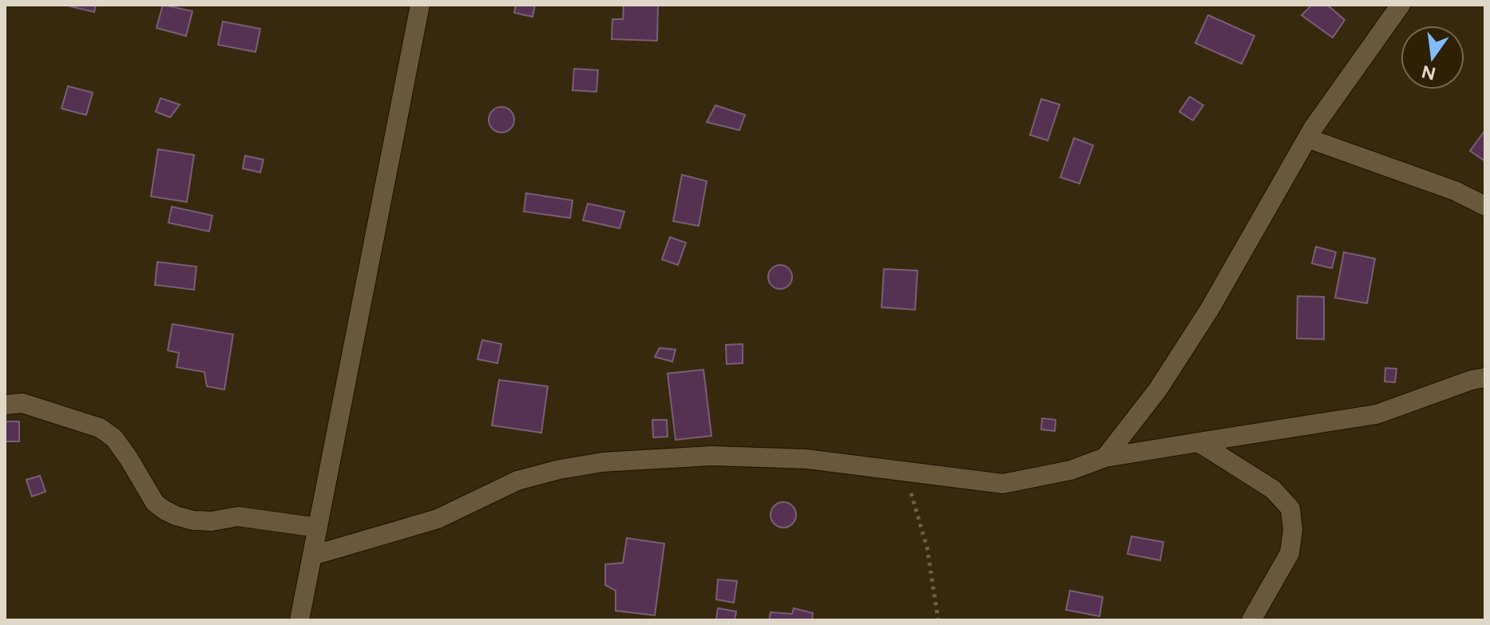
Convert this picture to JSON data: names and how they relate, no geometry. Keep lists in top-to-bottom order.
{
  "north": "bottom"
}
